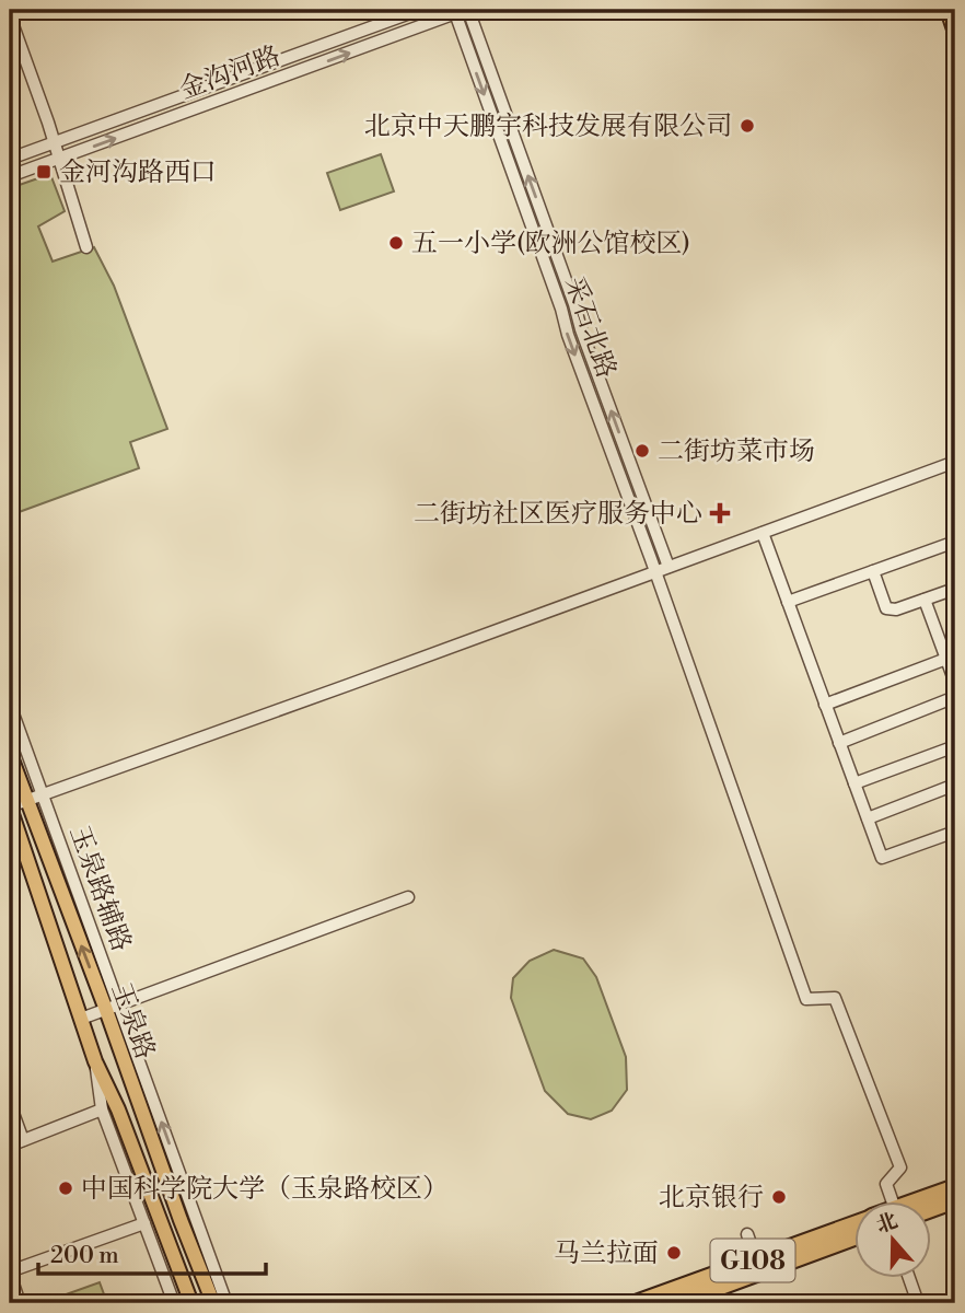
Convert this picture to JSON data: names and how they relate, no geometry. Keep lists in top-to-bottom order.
{
  "streets": {
    "highway": ["G108"],
    "main road": ["玉泉路"],
    "street": ["金沟河路", "采石北路", "玉泉路辅路"]
  },
  "crossings": [
    ["金沟河路", "采石北路"],
    ["玉泉路辅路", "玉泉路"]
  ],
  "places": {
    "other": [
      "北京中天鹏宇科技发展有限公司",
      "五一小学(欧洲公馆校区)",
      "二街坊菜市场",
      "中国科学院大学（玉泉路校区）",
      "北京银行",
      "马兰拉面"
    ],
    "transit": ["金河沟路西口"],
    "health": ["二街坊社区医疗服务中心"]
  },
  "scale_bar": "200 m",
  "north": "top"
}
